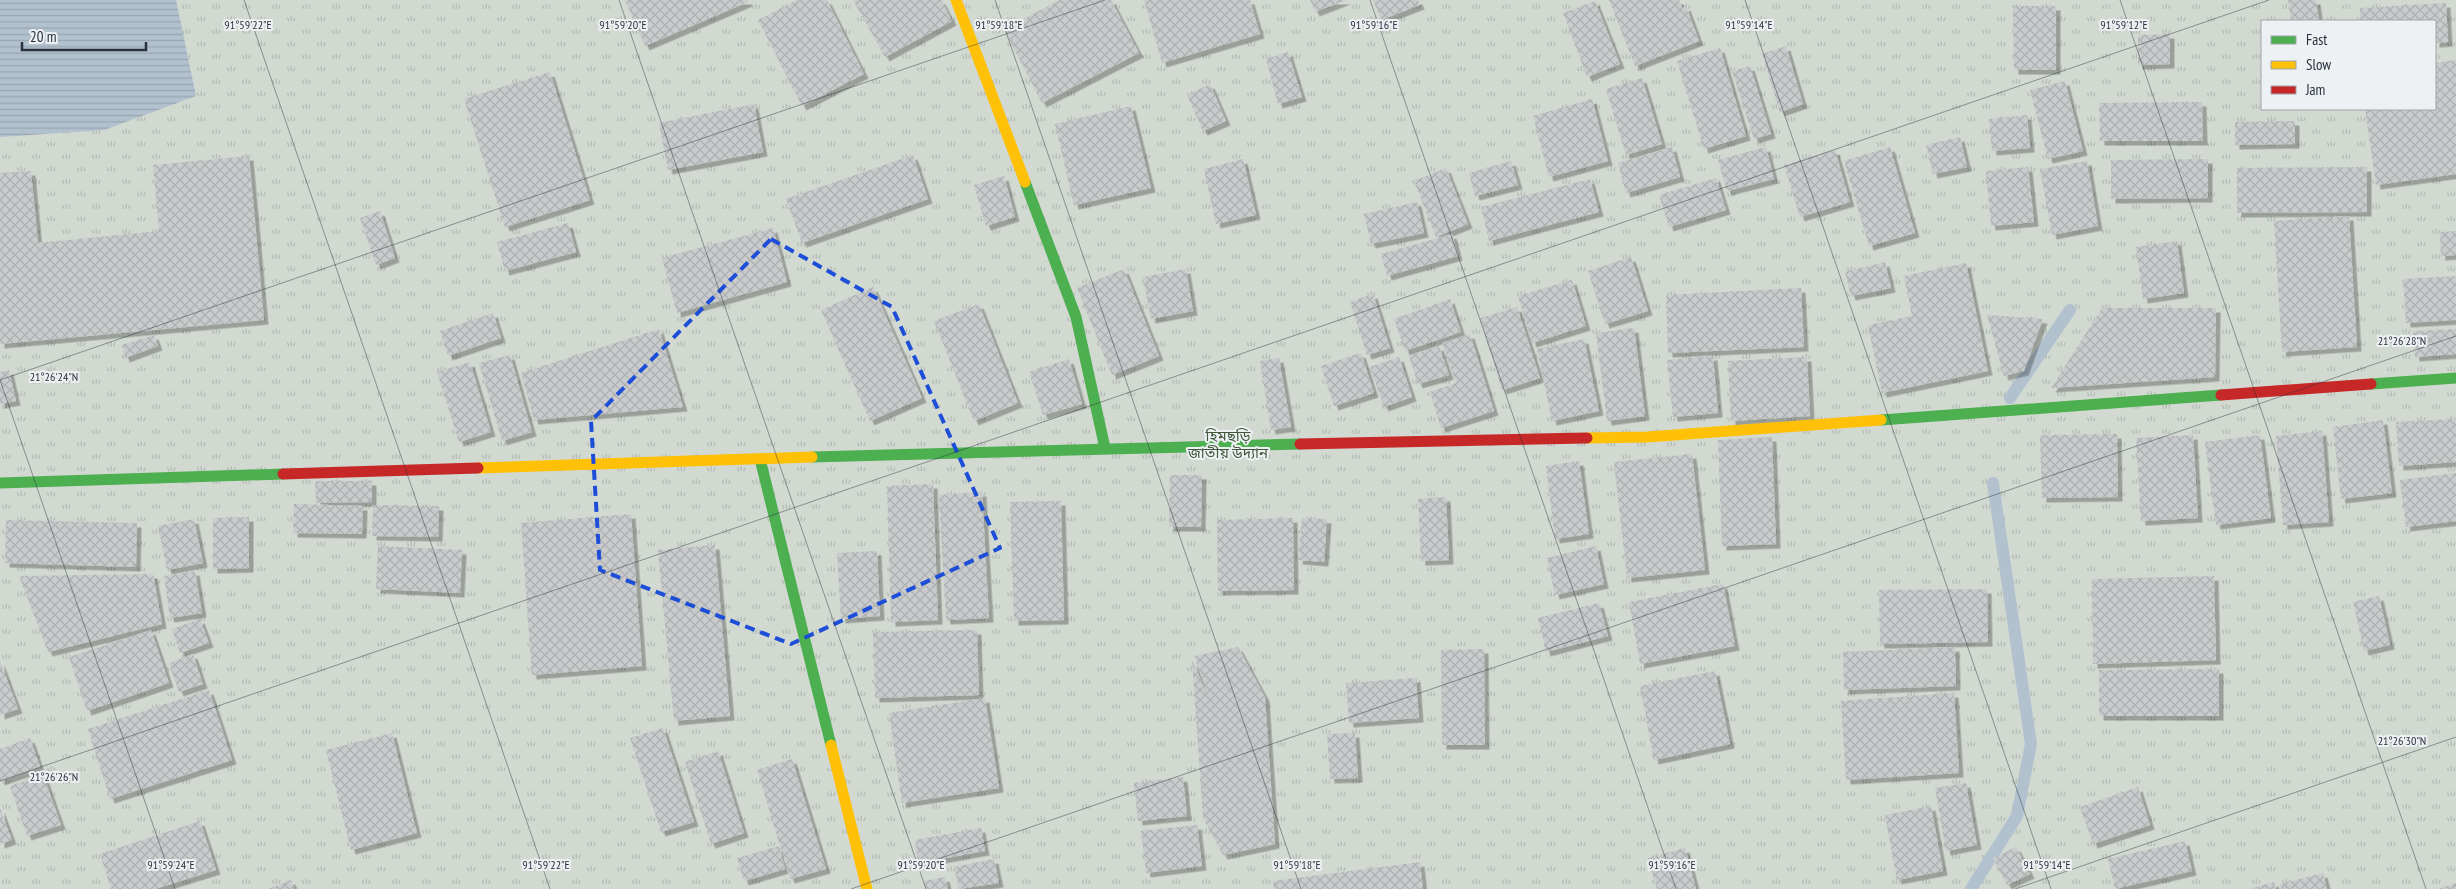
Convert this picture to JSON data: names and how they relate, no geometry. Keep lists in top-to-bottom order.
{
  "parks": ["হিমছড়ি জাতীয় উদ্যান"],
  "legend": ["Fast", "Slow", "Jam"],
  "scale_bar": "20 m",
  "coordinates": [
    "91°59'22\"E",
    "91°59'20\"E",
    "91°59'18\"E",
    "91°59'16\"E",
    "91°59'14\"E",
    "91°59'12\"E",
    "21°26'28\"N",
    "21°26'24\"N",
    "21°26'30\"N",
    "21°26'26\"N",
    "91°59'24\"E"
  ]
}
